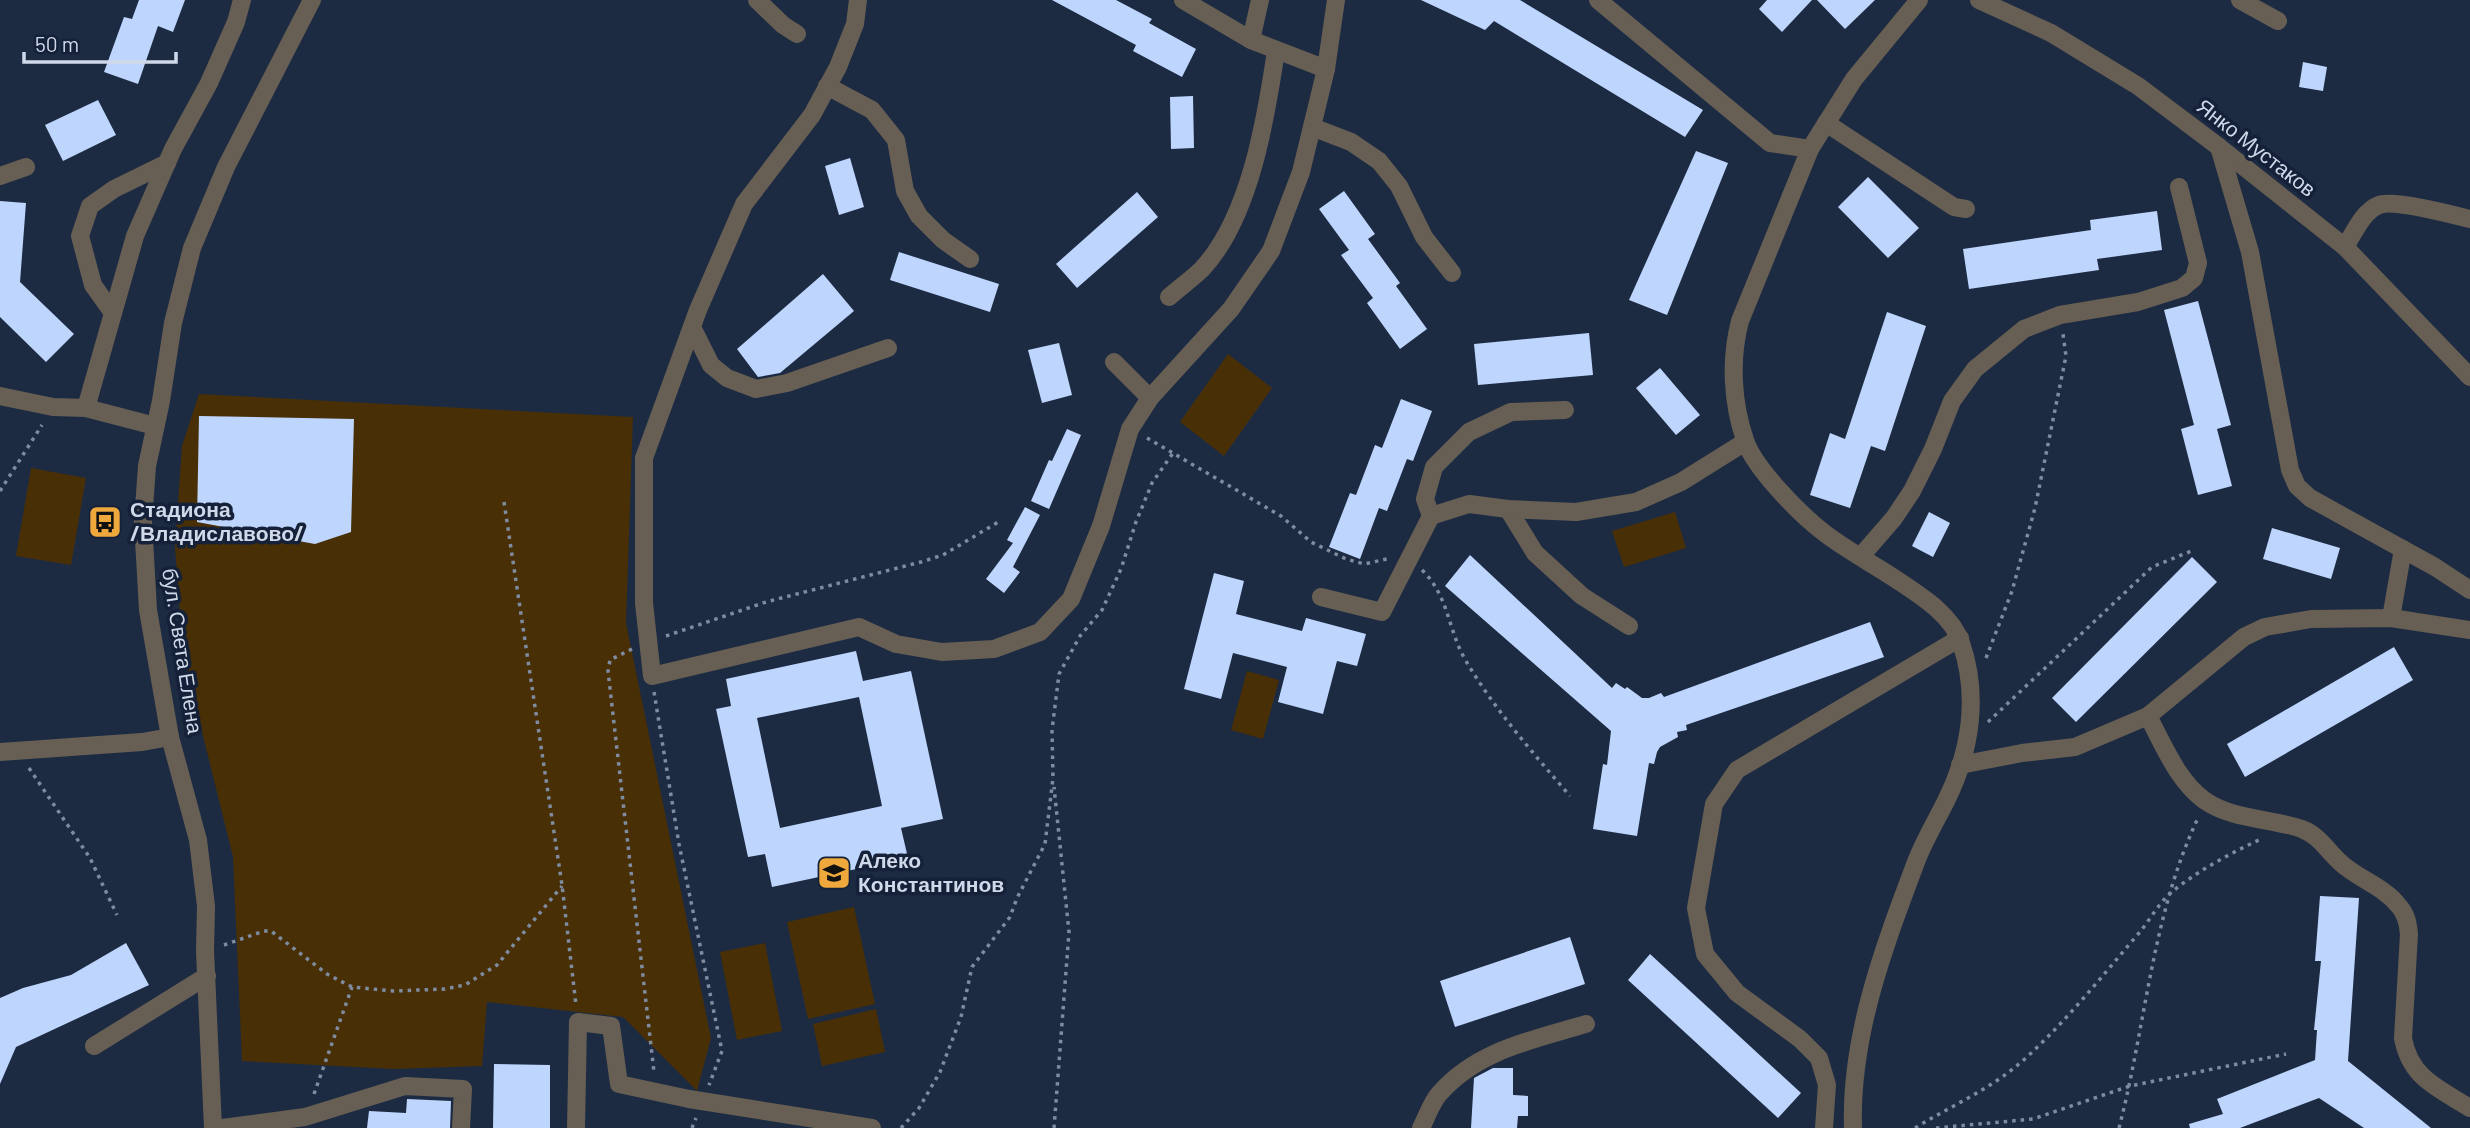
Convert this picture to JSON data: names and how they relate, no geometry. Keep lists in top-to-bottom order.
{
  "streets": {
    "street": ["Янко Мустаков", "бул. Света Елена"]
  },
  "places": {
    "bus stop": ["Стадиона /Владиславово/"],
    "school or university": ["Алеко Константинов"]
  },
  "scale_bar": "50 m"
}
